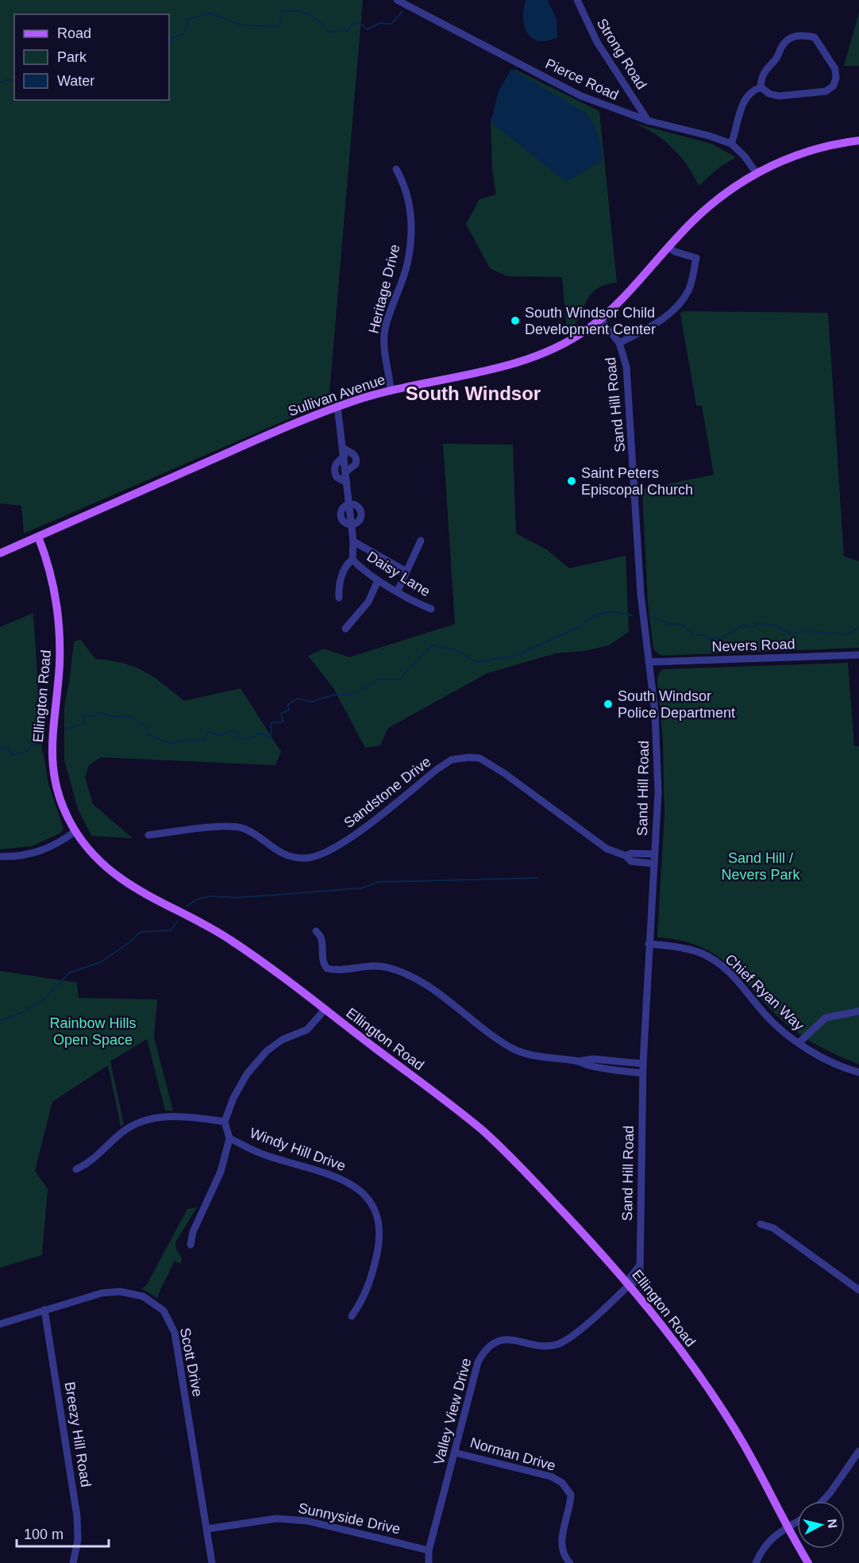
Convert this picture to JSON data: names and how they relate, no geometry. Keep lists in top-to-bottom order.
{
  "streets": {
    "main road": ["Sullivan Avenue", "Ellington Road"],
    "street": [
      "Strong Road",
      "Pierce Road",
      "Heritage Drive",
      "Sand Hill Road",
      "Daisy Lane",
      "Nevers Road",
      "Sandstone Drive",
      "Chief Ryan Way",
      "Windy Hill Drive",
      "Scott Drive",
      "Valley View Drive",
      "Breezy Hill Road",
      "Norman Drive",
      "Sunnyside Drive"
    ]
  },
  "crossings": [
    ["Strong Road", "Pierce Road"],
    ["Heritage Drive", "Sullivan Avenue"],
    ["Sullivan Avenue", "Sand Hill Road"],
    ["Sullivan Avenue", "Ellington Road"],
    ["Sand Hill Road", "Nevers Road"],
    ["Sand Hill Road", "Ellington Road"],
    ["Sand Hill Road", "Sandstone Drive"],
    ["Sand Hill Road", "Chief Ryan Way"],
    ["Sand Hill Road", "Valley View Drive"],
    ["Ellington Road", "Valley View Drive"],
    ["Scott Drive", "Breezy Hill Road"],
    ["Scott Drive", "Sunnyside Drive"],
    ["Valley View Drive", "Norman Drive"],
    ["Valley View Drive", "Sunnyside Drive"]
  ],
  "districts": ["South Windsor"],
  "parks": ["Sand Hill / Nevers Park", "Rainbow Hills Open Space"],
  "places": ["South Windsor Child Development Center", "Saint Peters Episcopal Church", "South Windsor Police Department"],
  "legend": ["Road", "Park", "Water"],
  "scale_bar": "100 m",
  "north": "right"
}
